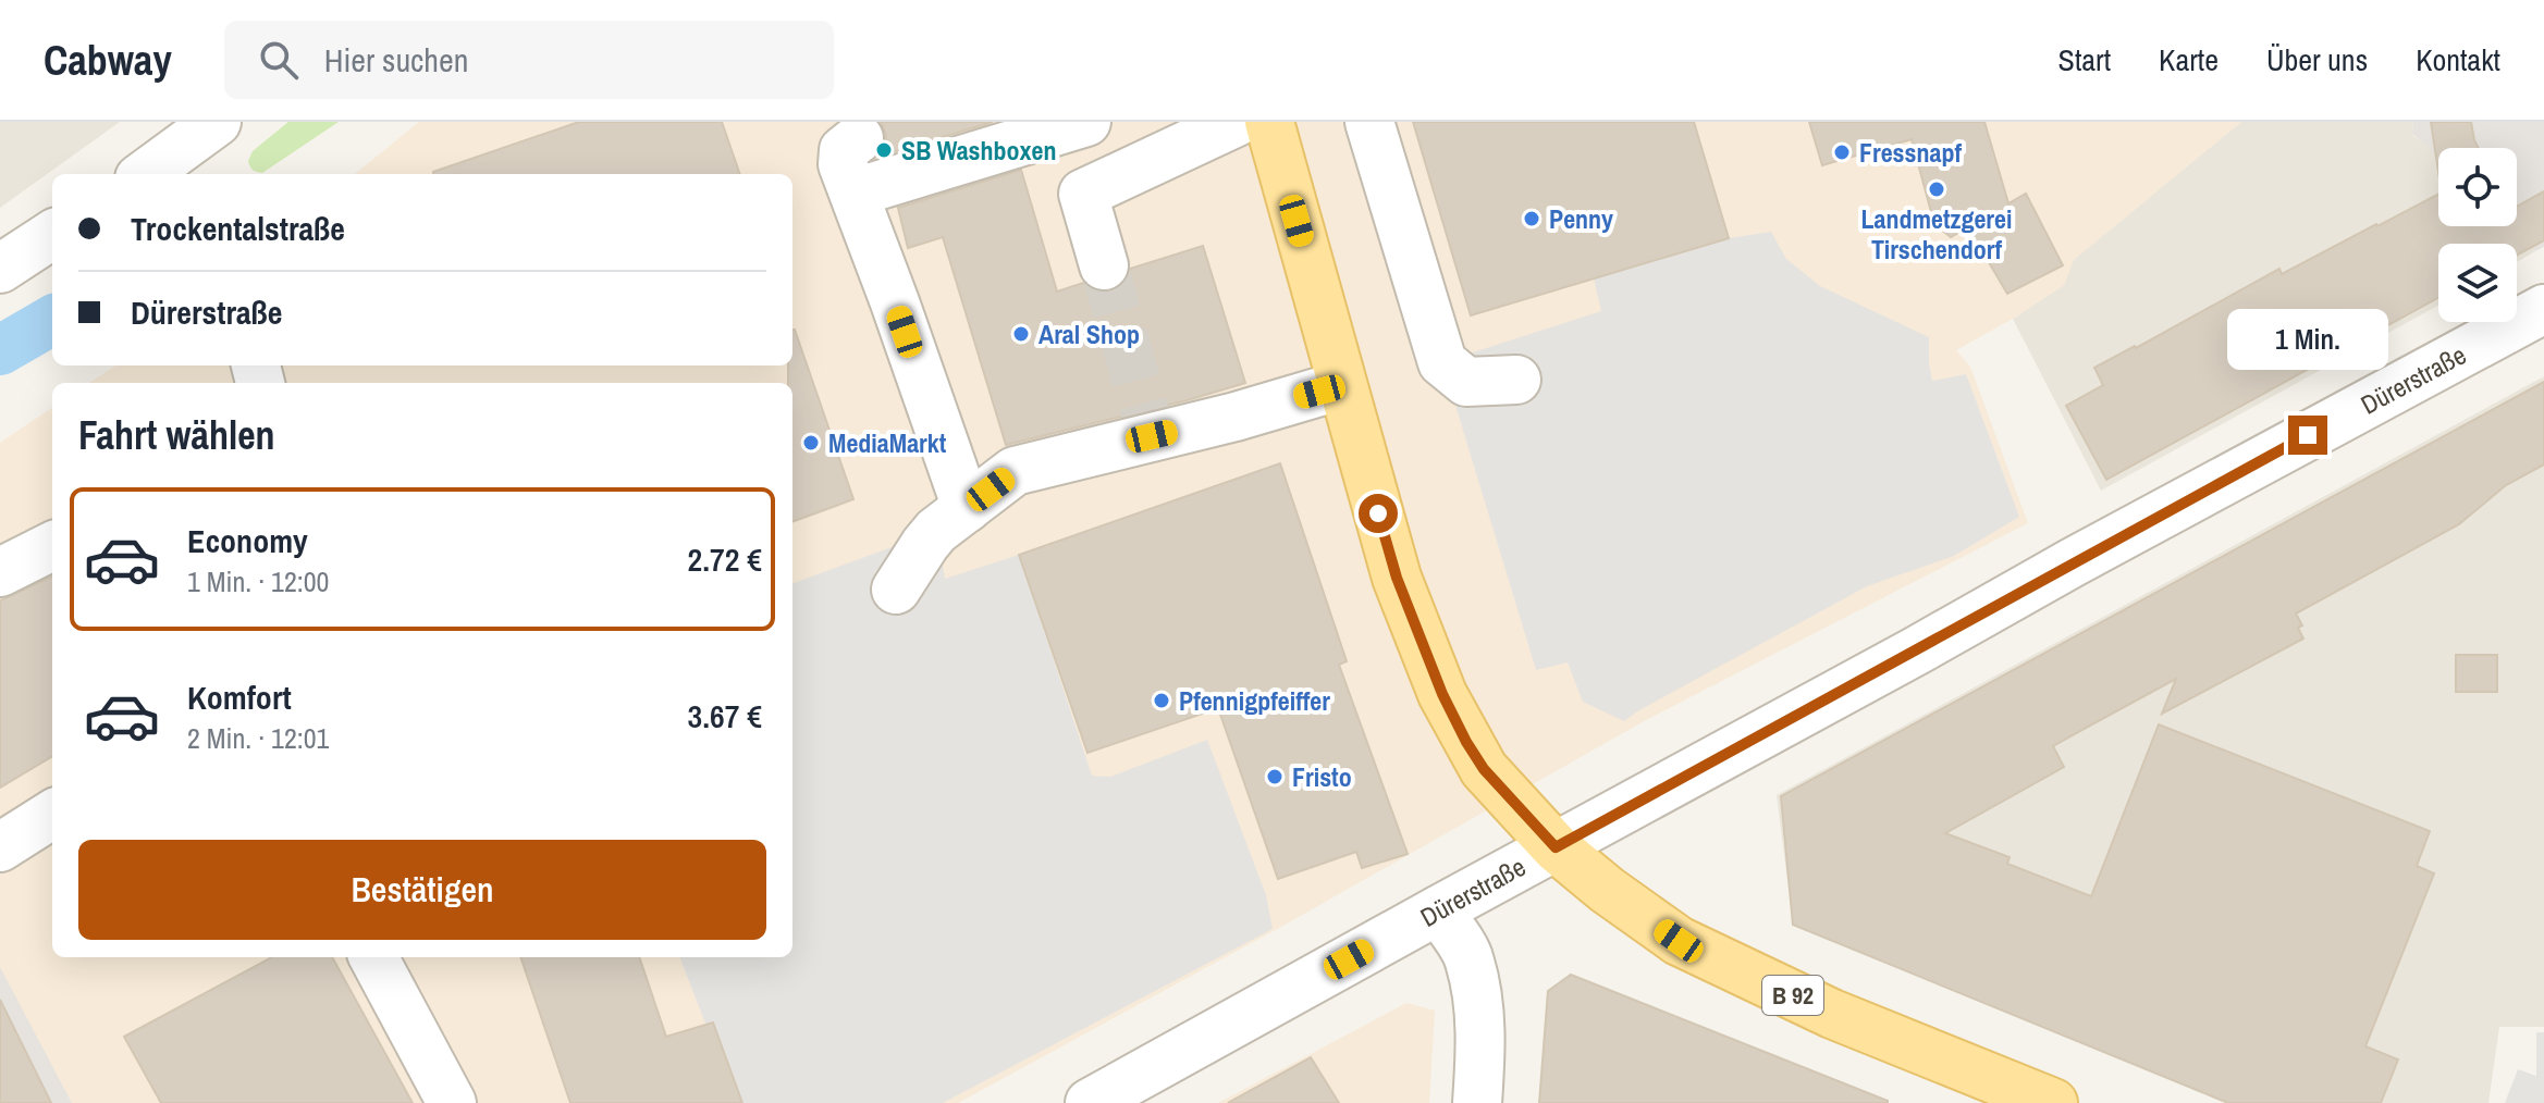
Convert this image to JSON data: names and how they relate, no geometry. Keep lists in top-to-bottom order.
{
  "streets": {
    "main road": ["B 92"],
    "street": ["Dürerstraße"]
  },
  "crossings": [
    ["Dürerstraße", "B 92"]
  ],
  "places": [
    "SB Washboxen",
    "Fressnapf",
    "Landmetzgerei Tirschendorf",
    "Penny",
    "Aral Shop",
    "MediaMarkt",
    "Pfennigpfeiffer",
    "Fristo"
  ],
  "page": {
    "header": "Cabway",
    "search": "Hier suchen",
    "nav": [
      "Start",
      "Karte",
      "Über uns",
      "Kontakt"
    ],
    "banner": ["Trockentalstraße", "Dürerstraße"],
    "bubble": "1 Min.",
    "heading": "Fahrt wählen",
    "list": [
      {
        "name": "Economy",
        "note": "1 Min. · 12:00",
        "value": "2.72 €"
      },
      {
        "name": "Komfort",
        "note": "2 Min. · 12:01",
        "value": "3.67 €"
      }
    ],
    "buttons": "Bestätigen"
  }
}
